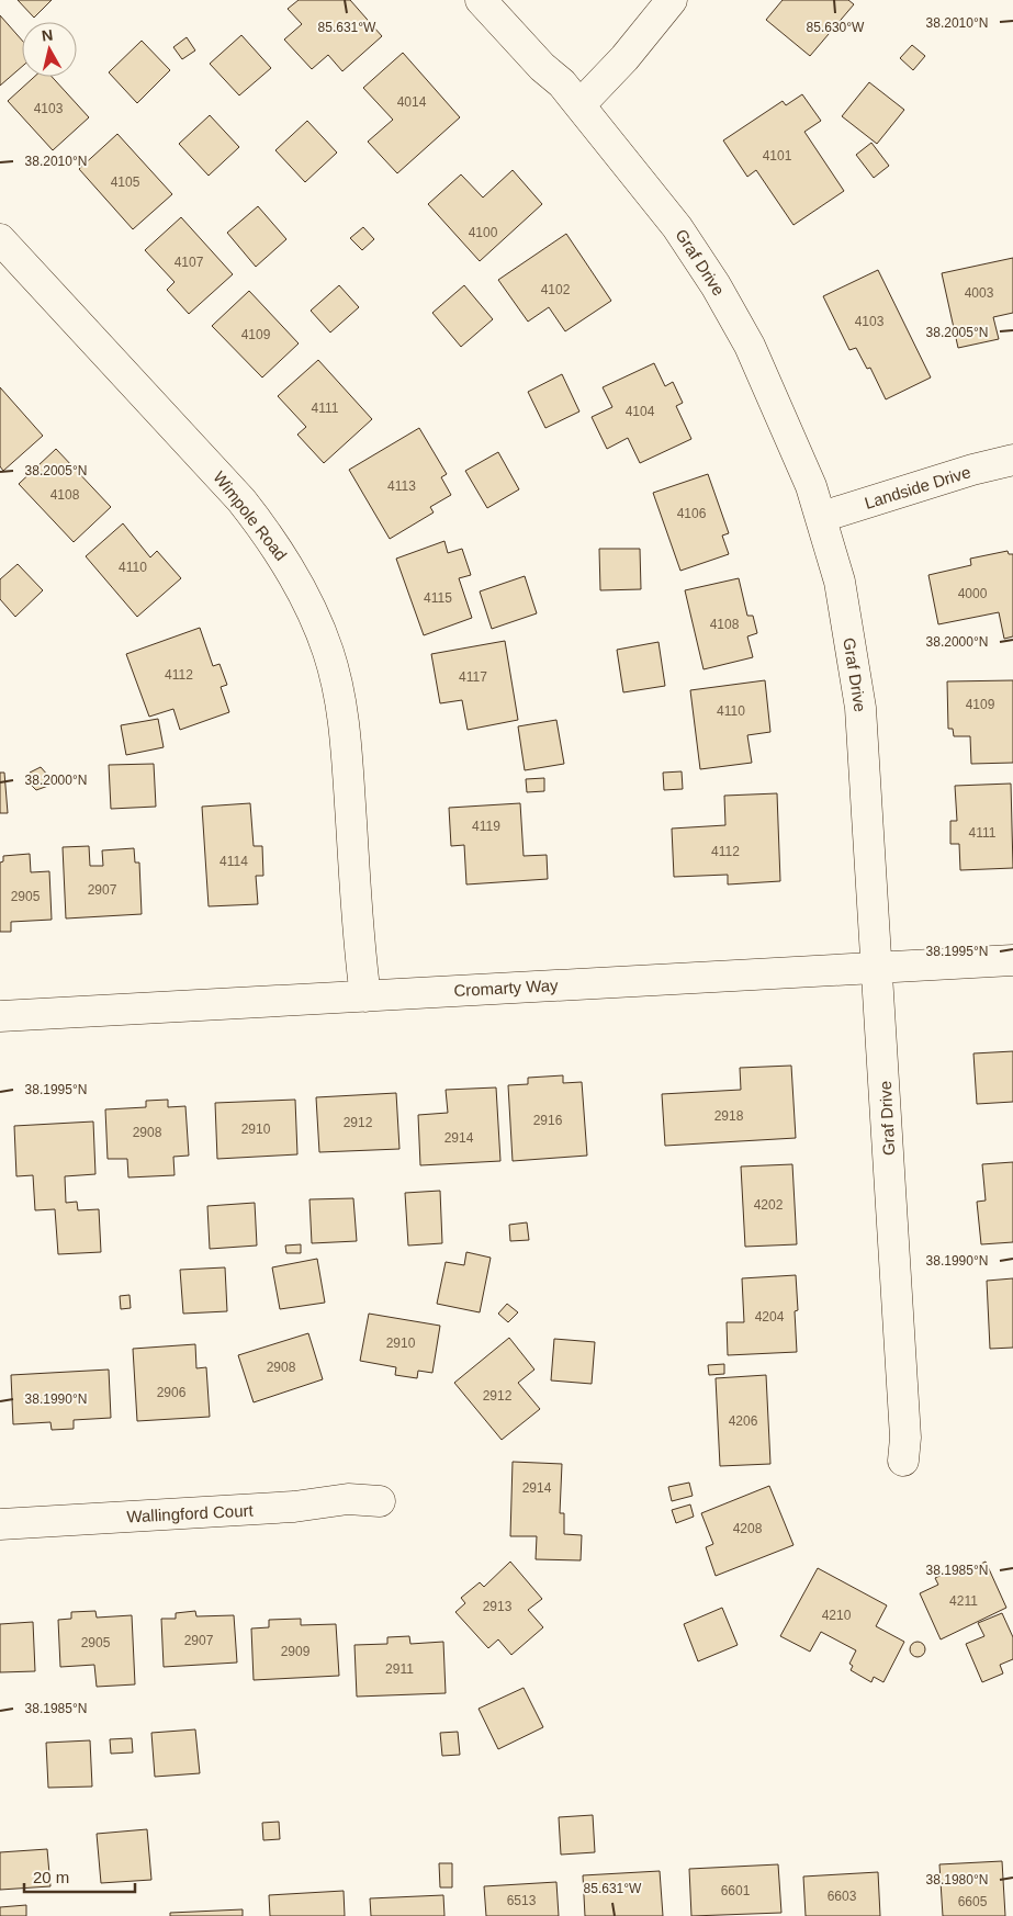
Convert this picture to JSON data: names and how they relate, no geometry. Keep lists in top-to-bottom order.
{
  "streets": {
    "street": [
      "Graf Drive",
      "Landside Drive",
      "Wimpole Road",
      "Cromarty Way",
      "Wallingford Court"
    ]
  },
  "crossings": [
    ["Graf Drive", "Landside Drive"],
    ["Graf Drive", "Cromarty Way"],
    ["Wimpole Road", "Cromarty Way"]
  ],
  "house_numbers": [
    "4014",
    "4103",
    "4101",
    "4105",
    "4100",
    "4107",
    "4102",
    "4003",
    "4103",
    "4109",
    "4111",
    "4104",
    "4113",
    "4108",
    "4106",
    "4110",
    "4000",
    "4115",
    "4108",
    "4112",
    "4117",
    "4109",
    "4110",
    "4119",
    "4111",
    "4112",
    "4114",
    "2907",
    "2905",
    "2918",
    "2916",
    "2912",
    "2910",
    "2908",
    "2914",
    "4202",
    "4204",
    "2910",
    "2908",
    "2906",
    "2912",
    "4206",
    "2914",
    "4208",
    "4211",
    "2913",
    "4210",
    "2907",
    "2905",
    "2909",
    "2911",
    "6601",
    "6603",
    "6513",
    "6605"
  ],
  "scale_bar": "20 m",
  "north": "top",
  "coordinates": [
    "38.2010°N",
    "85.631°W",
    "85.630°W",
    "38.2005°N",
    "38.2000°N",
    "38.1995°N",
    "38.1990°N",
    "38.1985°N",
    "38.1980°N"
  ]
}
